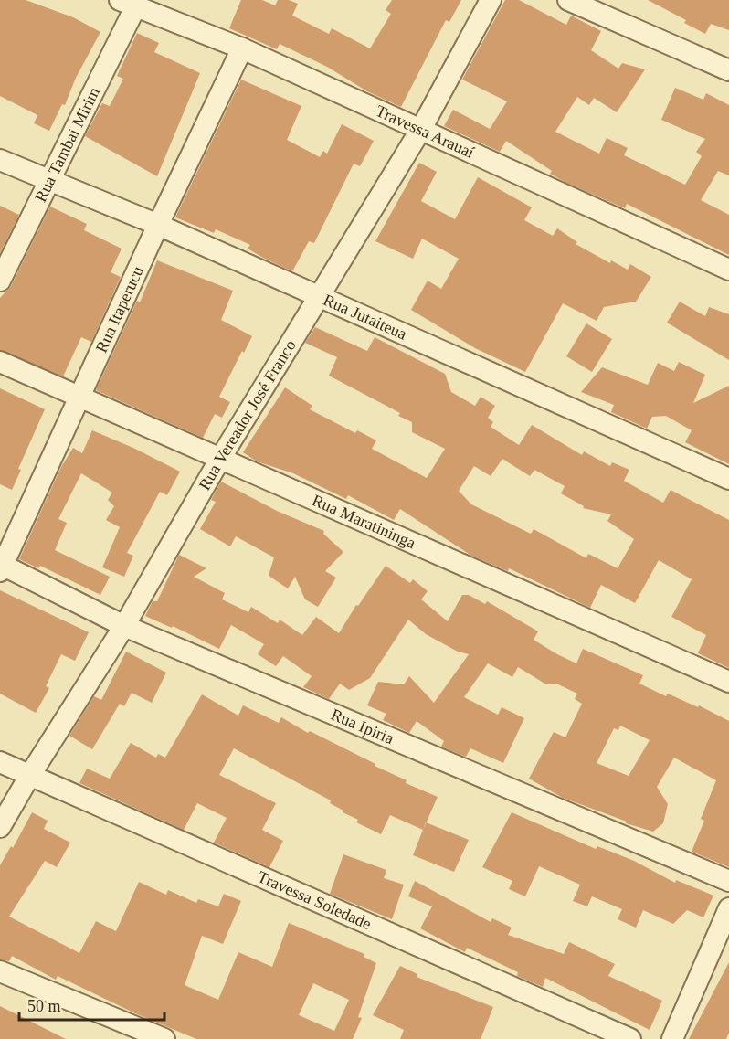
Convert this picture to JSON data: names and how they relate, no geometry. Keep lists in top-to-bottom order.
{
  "streets": {
    "street": [
      "Travessa Arauaí",
      "Rua Tambai Mirim",
      "Rua Itaperucu",
      "Rua Jutaiteua",
      "Rua Vereador José Franco",
      "Rua Maratininga",
      "Rua Ipiria",
      "Travessa Soledade"
    ]
  },
  "crossings": [
    ["Travessa Arauaí", "Rua Tambai Mirim"],
    ["Travessa Arauaí", "Rua Itaperucu"],
    ["Travessa Arauaí", "Rua Vereador José Franco"],
    ["Rua Tambai Mirim", "Rua Jutaiteua"],
    ["Rua Itaperucu", "Rua Jutaiteua"],
    ["Rua Itaperucu", "Rua Maratininga"],
    ["Rua Itaperucu", "Rua Ipiria"],
    ["Rua Jutaiteua", "Rua Vereador José Franco"],
    ["Rua Vereador José Franco", "Rua Maratininga"],
    ["Rua Vereador José Franco", "Rua Ipiria"],
    ["Rua Vereador José Franco", "Travessa Soledade"]
  ],
  "scale_bar": "50 m"
}
